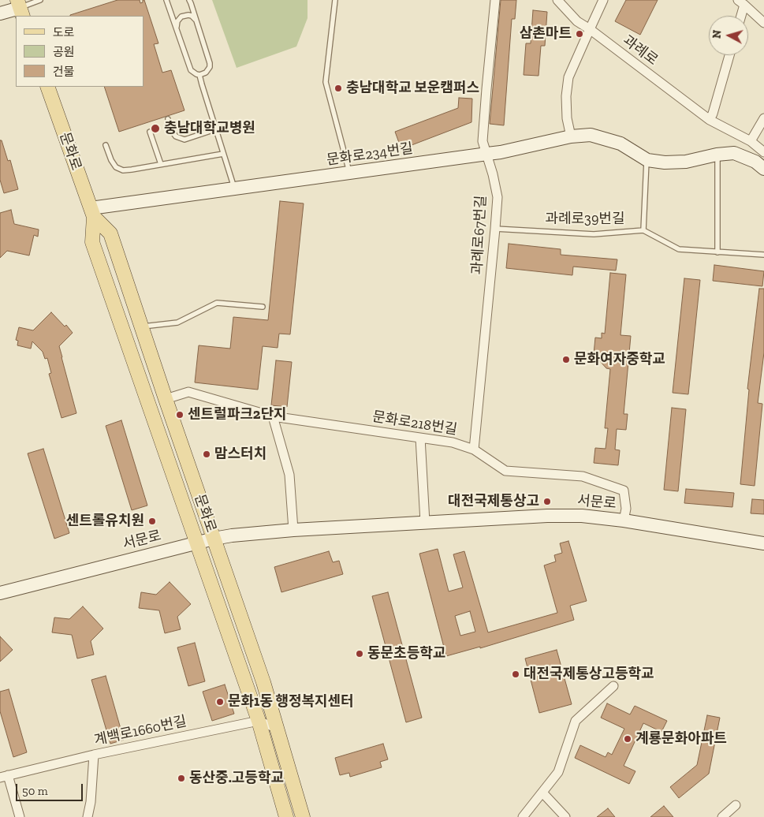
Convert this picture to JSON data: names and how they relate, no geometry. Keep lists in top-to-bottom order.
{
  "streets": {
    "main road": ["문화로", "문화로234번길", "서문로"],
    "street": [
      "과례로",
      "과례로67번길",
      "문화로218번길",
      "계백로1660번길"
    ],
    "lane": ["과례로39번길"]
  },
  "crossings": [
    ["문화로", "문화로234번길"],
    ["문화로", "문화로218번길"],
    ["문화로", "서문로"],
    ["문화로", "계백로1660번길"],
    ["문화로234번길", "과례로67번길"],
    ["과례로39번길", "과례로67번길"],
    ["과례로67번길", "문화로218번길"],
    ["문화로218번길", "서문로"]
  ],
  "places": [
    "삼촌마트",
    "충남대학교 보운캠퍼스",
    "충남대학교병원",
    "문화여자중학교",
    "센트럴파크2단지",
    "맘스터치",
    "대전국제통상고",
    "센트롤유치원",
    "동문초등학교",
    "대전국제통상고등학교",
    "문화1동 행정복지센터",
    "계룡문화아파트",
    "동산중.고등학교"
  ],
  "legend": ["도로", "공원", "건물"],
  "scale_bar": "50 m",
  "north": "left"
}
